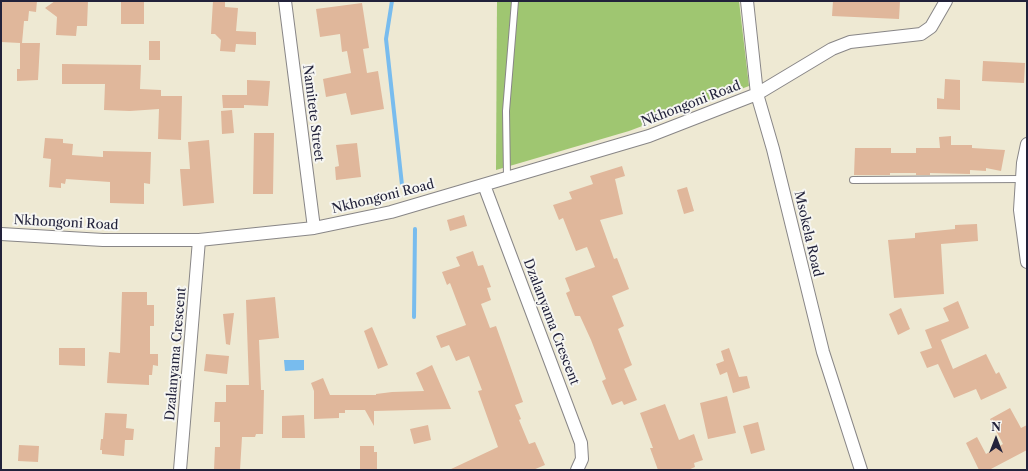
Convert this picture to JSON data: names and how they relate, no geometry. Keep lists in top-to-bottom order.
{
  "streets": {
    "street": [
      "Nkhongoni Road",
      "Namitete Street",
      "Msokela Road",
      "Dzalanyama Crescent"
    ]
  },
  "crossings": [
    ["Nkhongoni Road", "Namitete Street"],
    ["Nkhongoni Road", "Msokela Road"],
    ["Nkhongoni Road", "Dzalanyama Crescent"]
  ],
  "north": "top"
}
